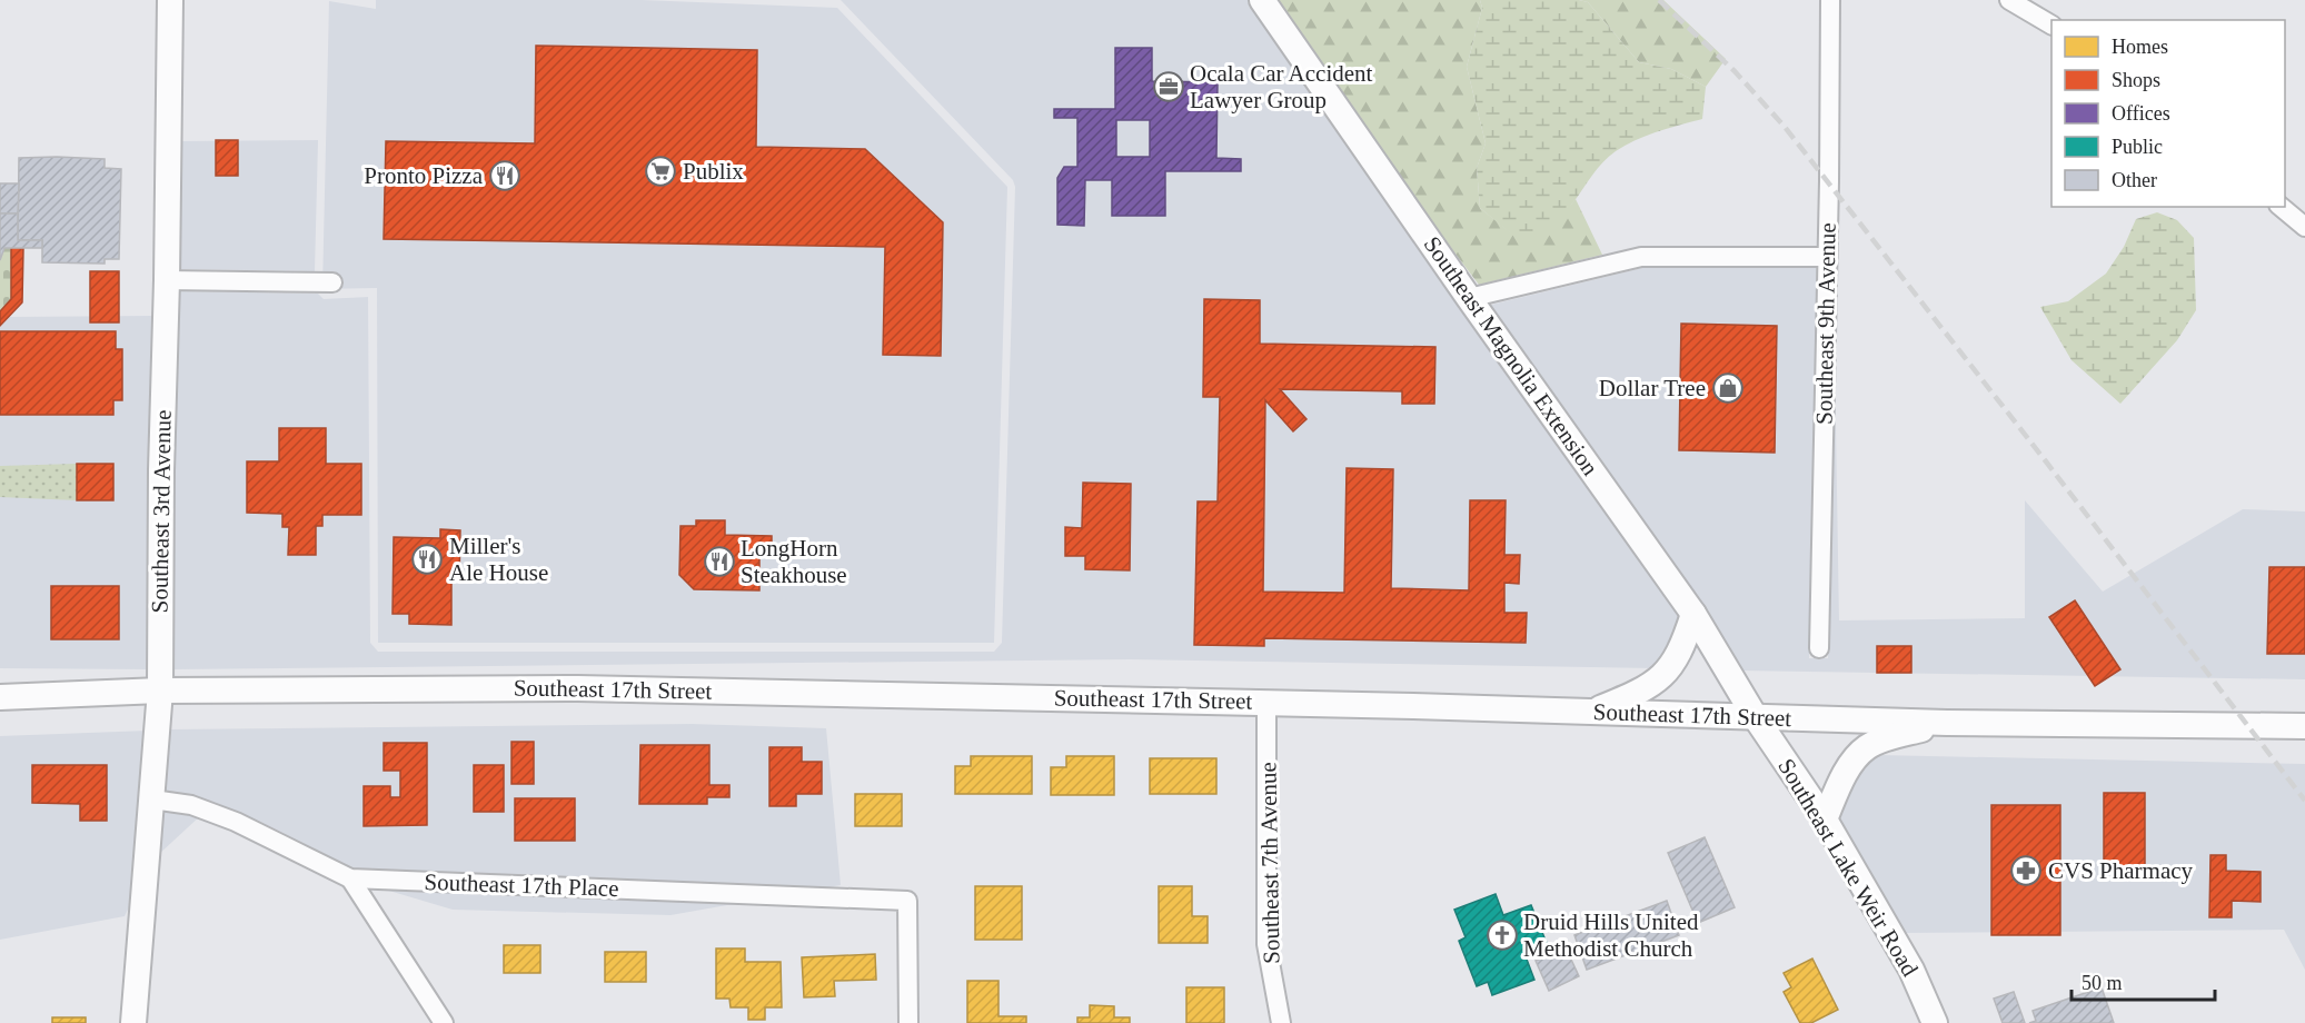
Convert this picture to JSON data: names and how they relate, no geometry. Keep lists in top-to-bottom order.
{
  "streets": {
    "main road": [
      "Southeast Magnolia Extension",
      "Southeast 3rd Avenue",
      "Southeast 17th Street",
      "Southeast Lake Weir Road"
    ],
    "street": ["Southeast 9th Avenue", "Southeast 7th Avenue", "Southeast 17th Place"]
  },
  "crossings": [
    ["Southeast Magnolia Extension", "Southeast 17th Street"],
    ["Southeast Magnolia Extension", "Southeast Lake Weir Road"],
    ["Southeast 3rd Avenue", "Southeast 17th Street"],
    ["Southeast 3rd Avenue", "Southeast 17th Place"],
    ["Southeast 17th Street", "Southeast 7th Avenue"],
    ["Southeast 17th Street", "Southeast Lake Weir Road"]
  ],
  "places": {
    "office": ["Ocala Car Accident Lawyer Group"],
    "supermarket": ["Publix"],
    "restaurant": ["Pronto Pizza", "Miller's Ale House", "LongHorn Steakhouse"],
    "shop": ["Dollar Tree"],
    "pharmacy": ["CVS Pharmacy"],
    "church": ["Druid Hills United Methodist Church"]
  },
  "legend": [
    "Homes",
    "Shops",
    "Offices",
    "Public",
    "Other"
  ],
  "scale_bar": "50 m"
}
